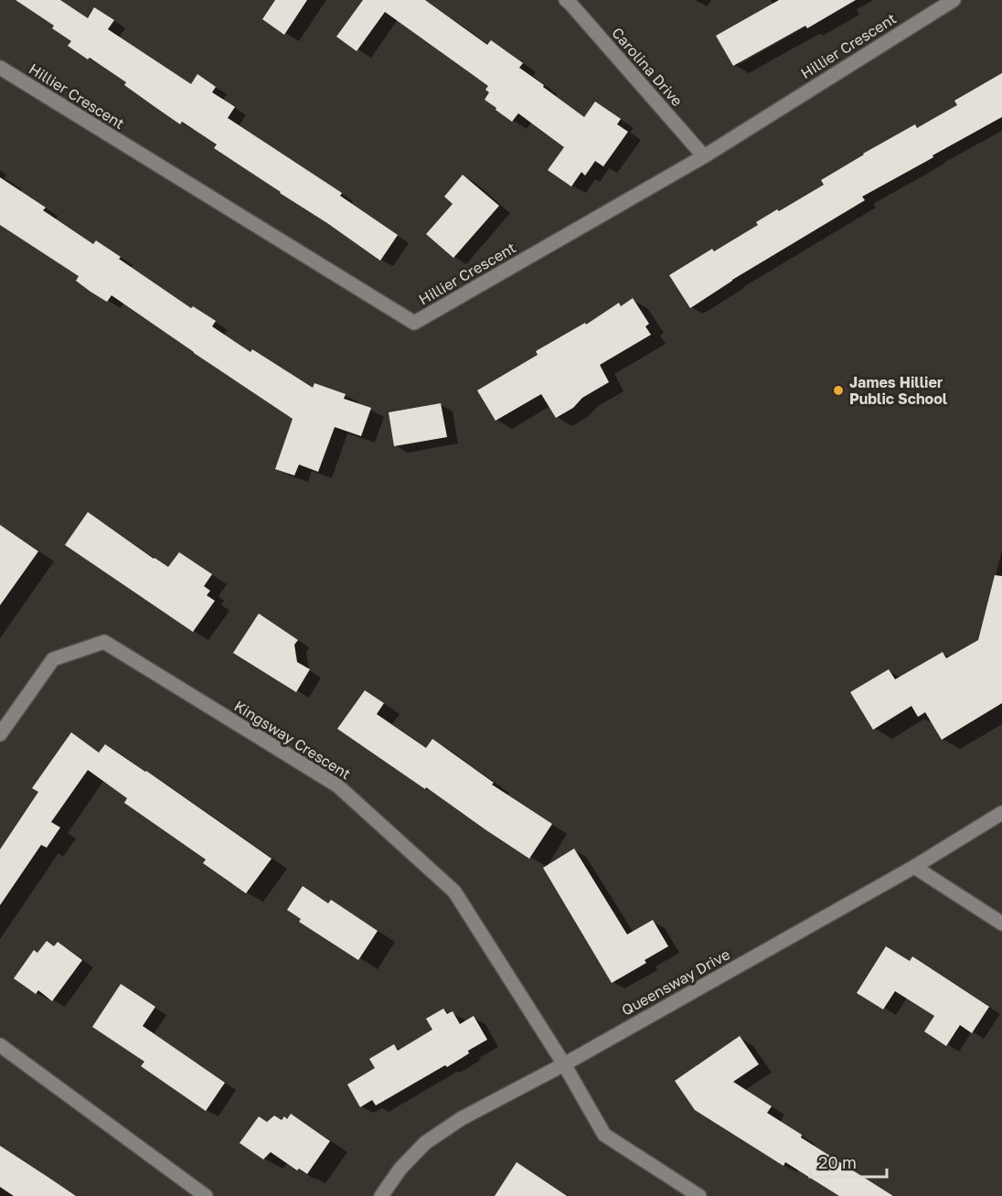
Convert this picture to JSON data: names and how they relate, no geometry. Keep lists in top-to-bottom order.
{
  "streets": {
    "street": [
      "Hillier Crescent",
      "Carolina Drive",
      "Kingsway Crescent",
      "Queensway Drive"
    ]
  },
  "crossings": [
    ["Hillier Crescent", "Carolina Drive"],
    ["Kingsway Crescent", "Queensway Drive"]
  ],
  "places": ["James Hillier Public School"],
  "scale_bar": "20 m"
}
